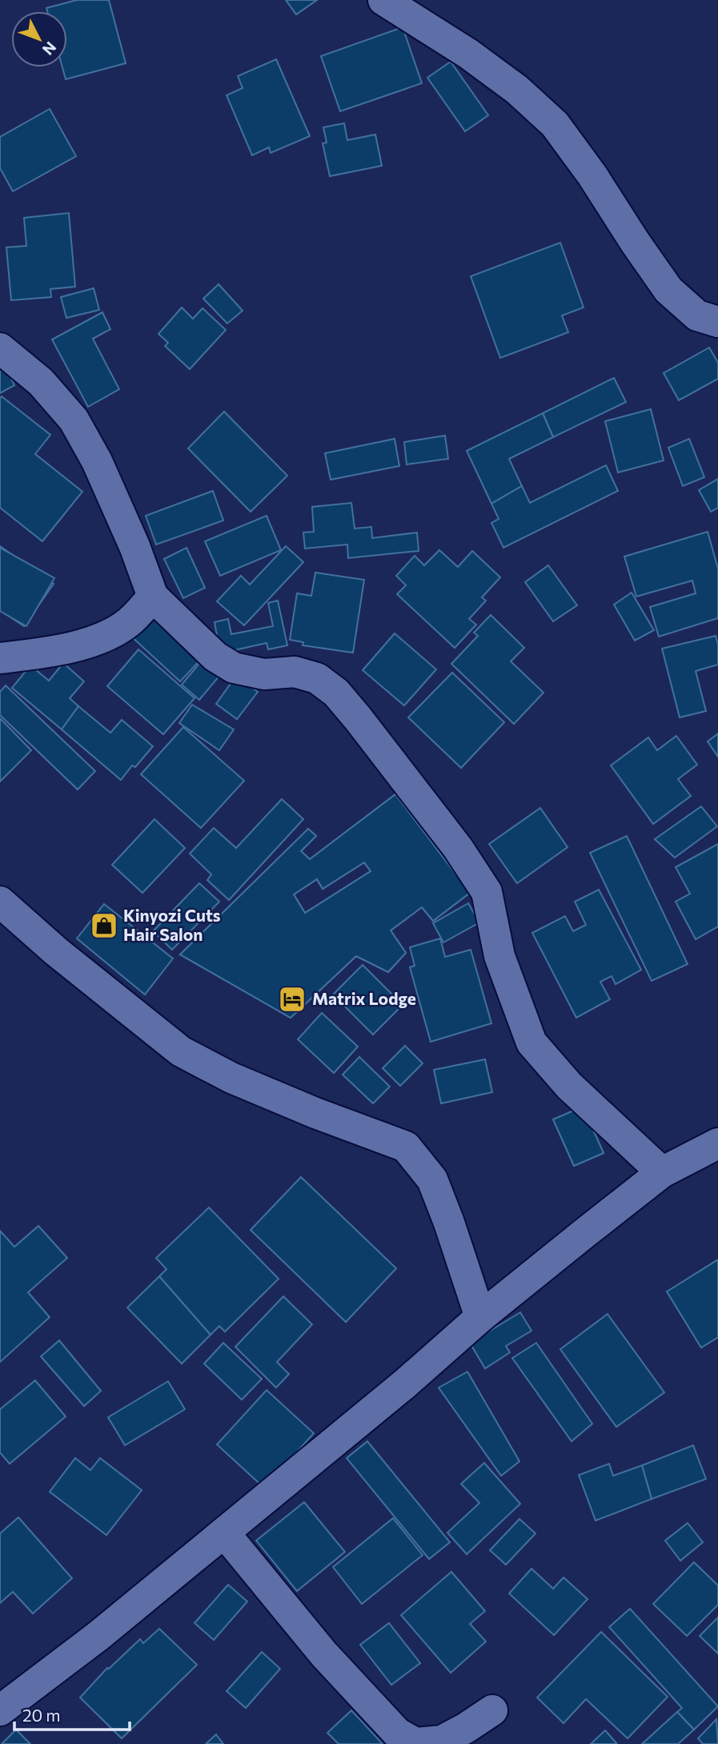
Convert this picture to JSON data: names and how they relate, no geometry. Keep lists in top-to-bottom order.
{
  "places": {
    "shop": ["Kinyozi Cuts Hair Salon"],
    "hotel": ["Matrix Lodge"]
  },
  "scale_bar": "20 m",
  "north": "bottom right"
}
